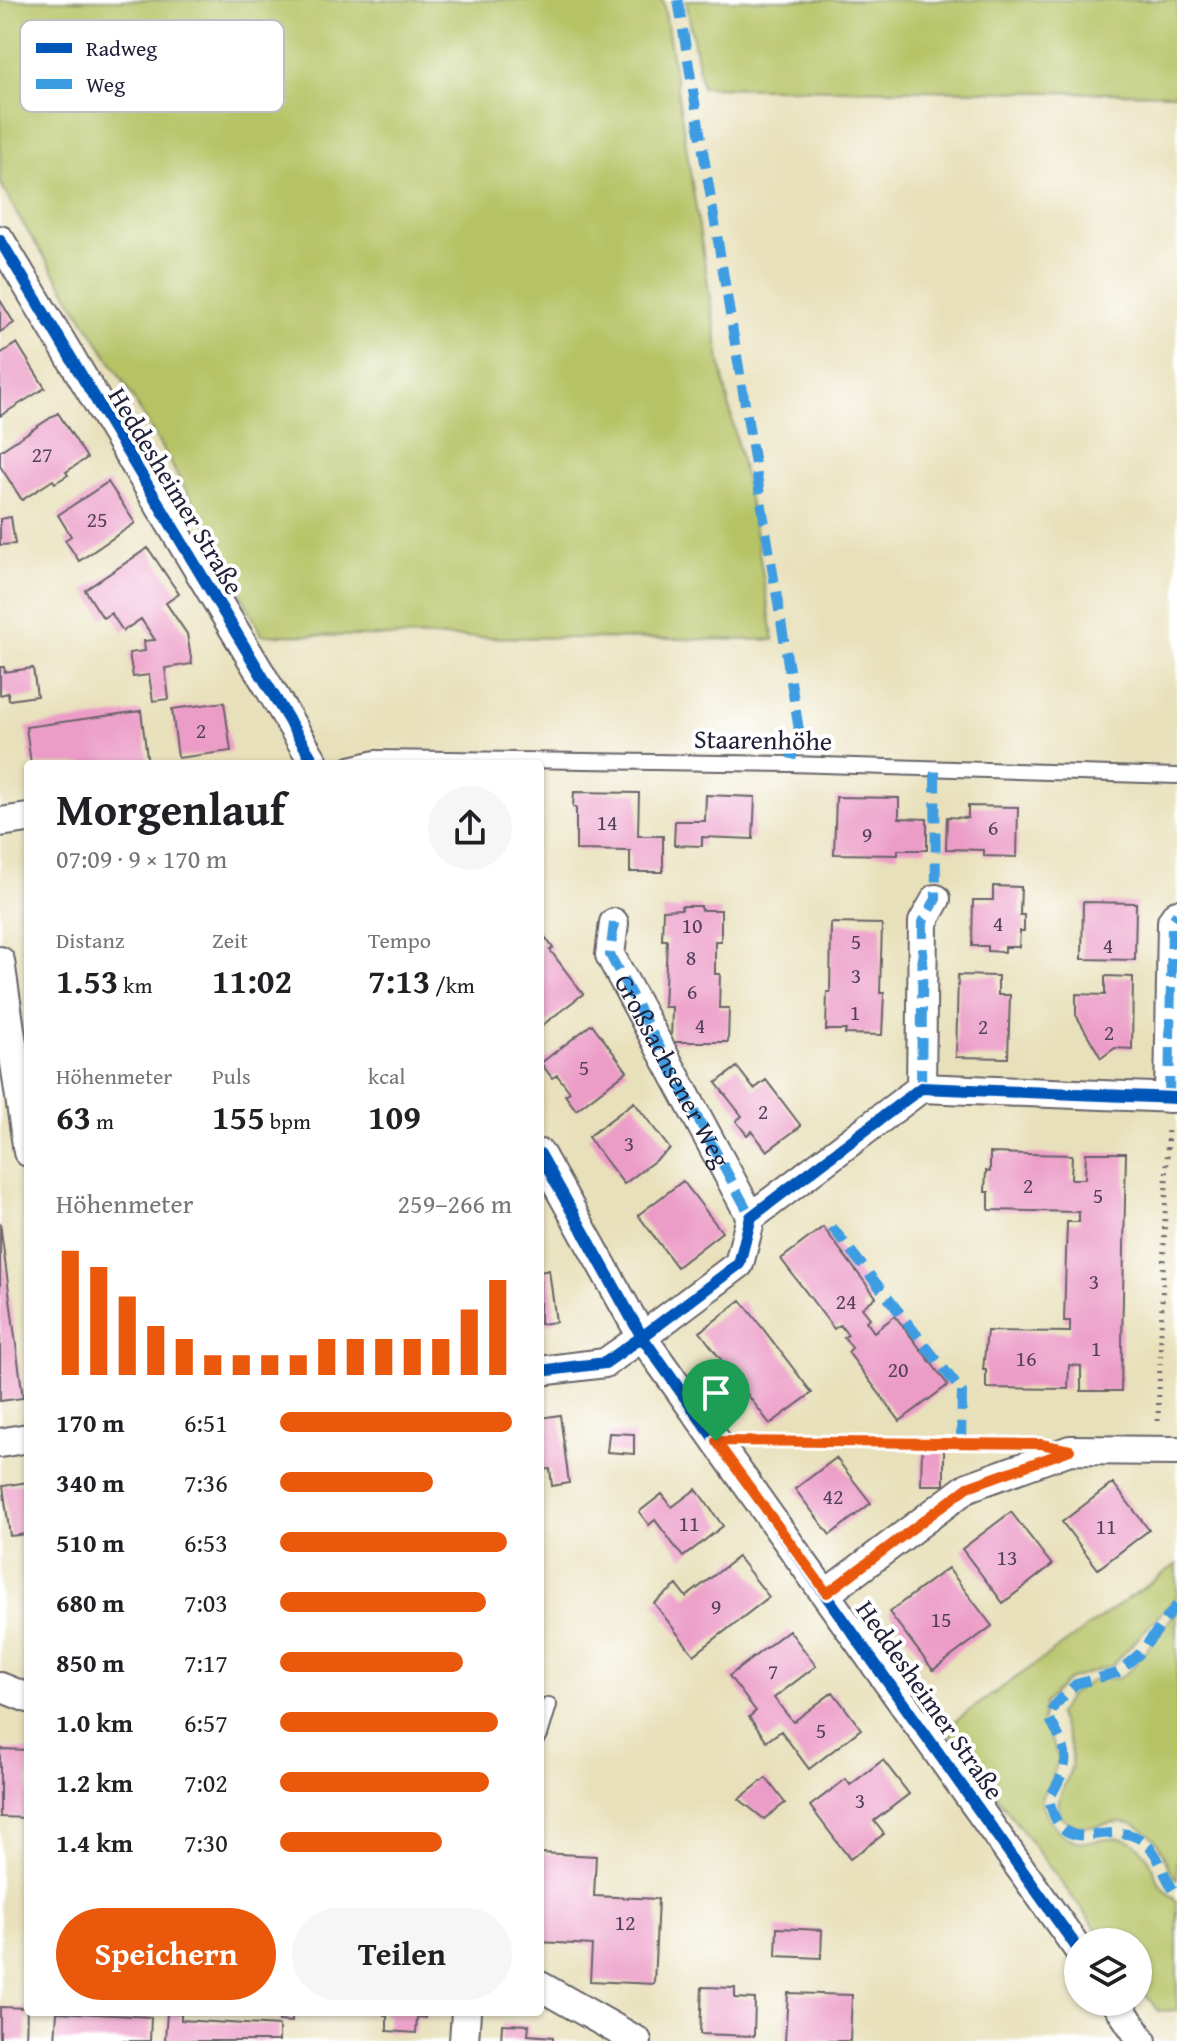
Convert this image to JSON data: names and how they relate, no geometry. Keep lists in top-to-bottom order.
{
  "streets": {
    "street": ["Heddesheimer Straße", "Großsachsener Weg"],
    "lane": ["Staarenhöhe"]
  },
  "house_numbers": [
    "27",
    "25",
    "2",
    "14",
    "6",
    "9",
    "4",
    "10",
    "5",
    "4",
    "8",
    "3",
    "6",
    "1",
    "4",
    "2",
    "2",
    "5",
    "2",
    "3",
    "2",
    "5",
    "3",
    "24",
    "1",
    "16",
    "20",
    "42",
    "11",
    "11",
    "13",
    "9",
    "15",
    "7",
    "5",
    "3",
    "12"
  ],
  "legend": ["Radweg", "Weg"],
  "page": {
    "heading": ["Morgenlauf", "07:09 · 9 × 170 m"],
    "stats": [
      ["Distanz", "1.53 km"],
      ["Zeit", "11:02"],
      ["Tempo", "7:13 /km"],
      ["Höhenmeter", "63 m"],
      ["Puls", "155 bpm"],
      ["kcal", "109"]
    ],
    "chart": ["Höhenmeter", "259–266 m"],
    "list": [
      {
        "name": "170 m",
        "note": "6:51"
      },
      {
        "name": "340 m",
        "note": "7:36"
      },
      {
        "name": "510 m",
        "note": "6:53"
      },
      {
        "name": "680 m",
        "note": "7:03"
      },
      {
        "name": "850 m",
        "note": "7:17"
      },
      {
        "name": "1.0 km",
        "note": "6:57"
      },
      {
        "name": "1.2 km",
        "note": "7:02"
      },
      {
        "name": "1.4 km",
        "note": "7:30"
      }
    ],
    "buttons": ["Speichern", "Teilen"]
  }
}
